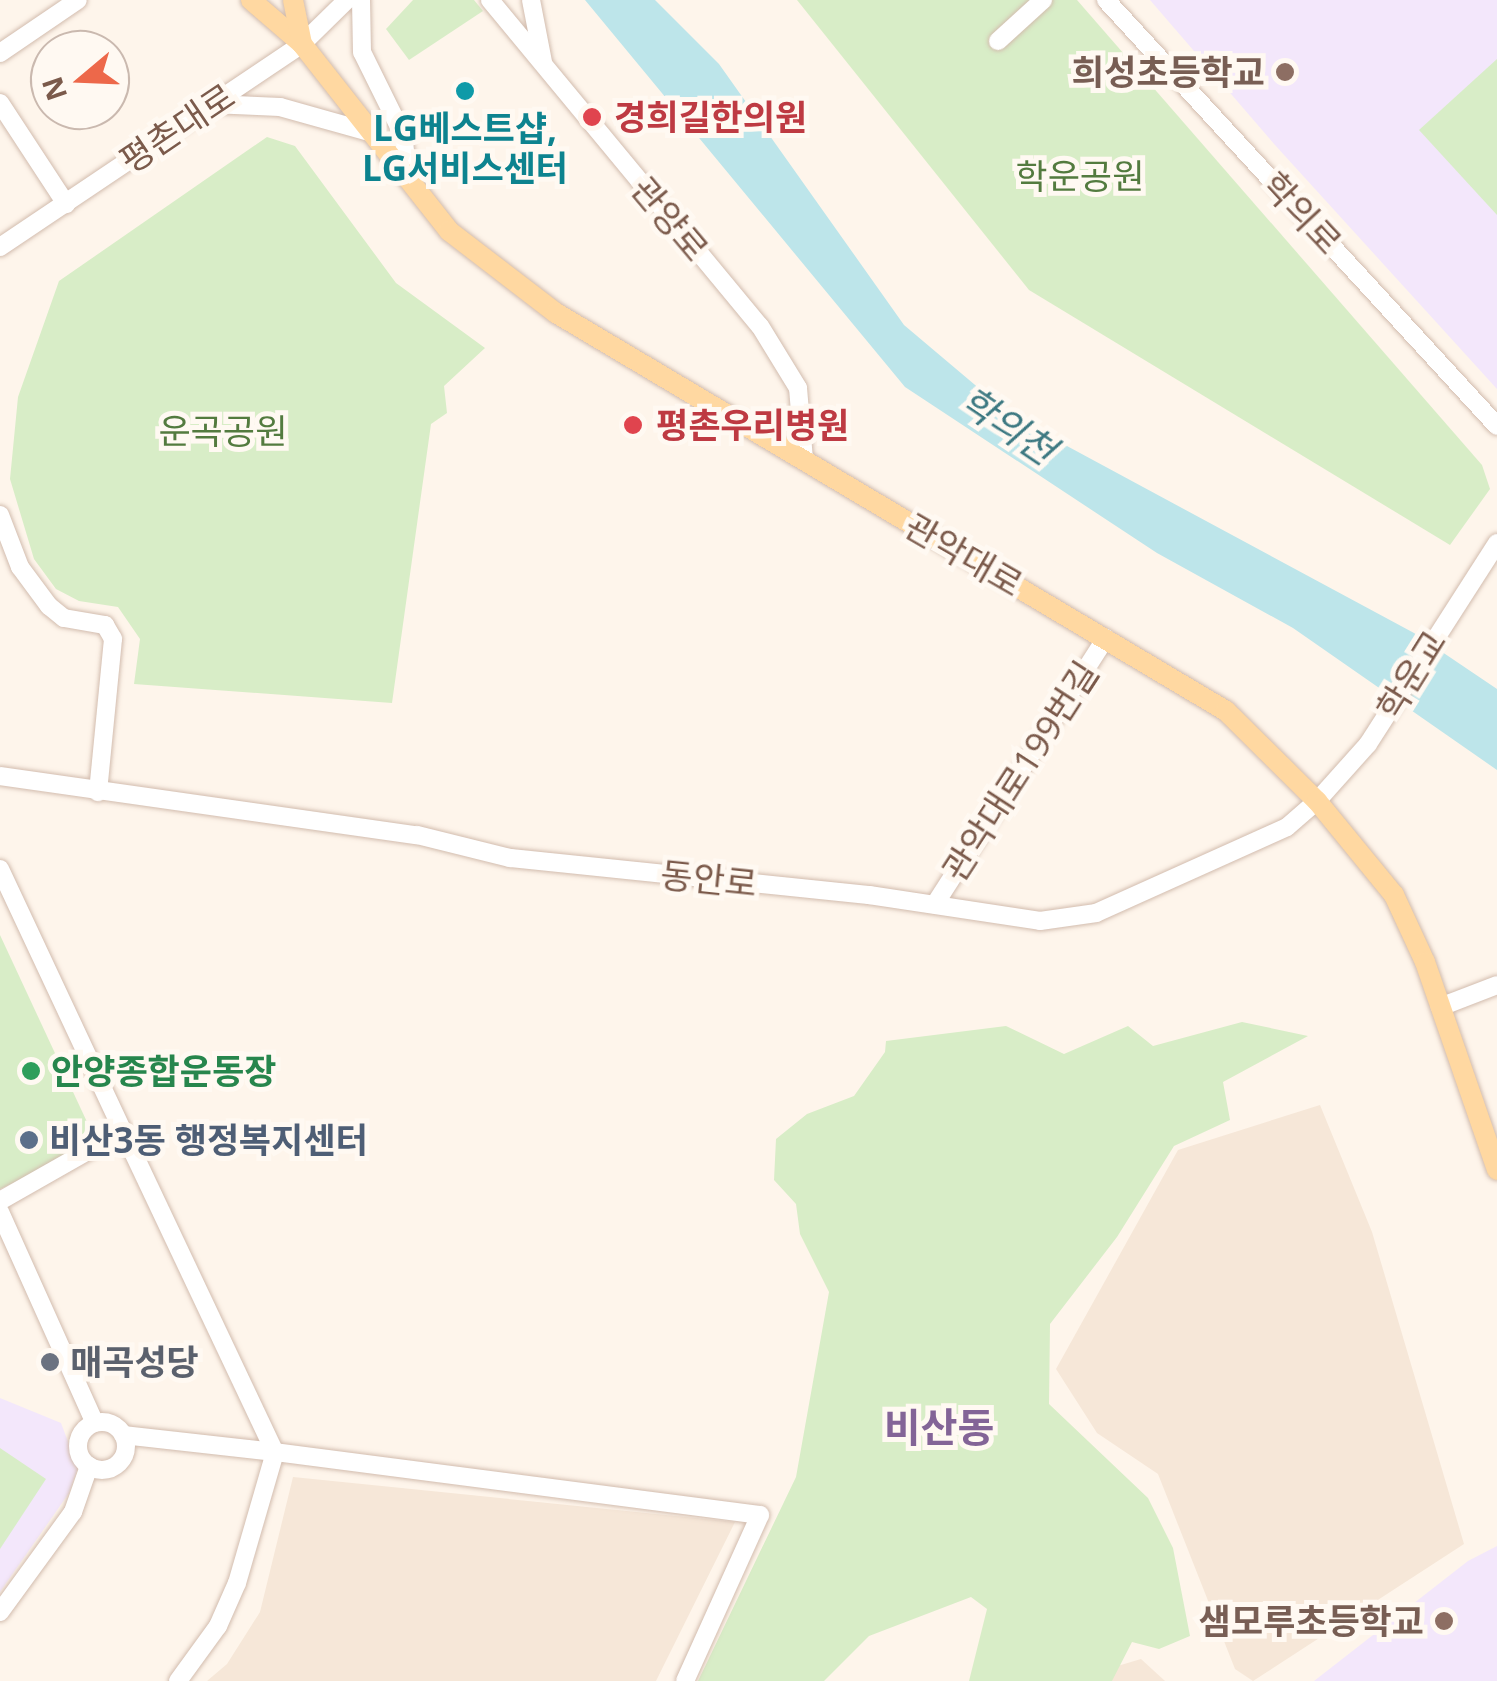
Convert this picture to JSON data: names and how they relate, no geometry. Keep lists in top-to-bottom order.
{
  "streets": {
    "main road": ["관악대로"],
    "street": [
      "평촌대로",
      "학의로",
      "관양로",
      "학운교",
      "관악대로199번길",
      "동안로"
    ]
  },
  "crossings": [
    ["평촌대로", "관악대로"],
    ["관양로", "관악대로"],
    ["관악대로", "관악대로199번길"],
    ["관악대로", "동안로"],
    ["학운교", "동안로"],
    ["관악대로199번길", "동안로"]
  ],
  "districts": ["비산동"],
  "water": ["학의천"],
  "parks": ["학운공원", "운곡공원"],
  "places": [
    "희성초등학교",
    "LG베스트샵, LG서비스센터",
    "경희길한의원",
    "평촌우리병원",
    "안양종합운동장",
    "비산3동 행정복지센터",
    "매곡성당",
    "샘모루초등학교"
  ],
  "north": "left"
}
